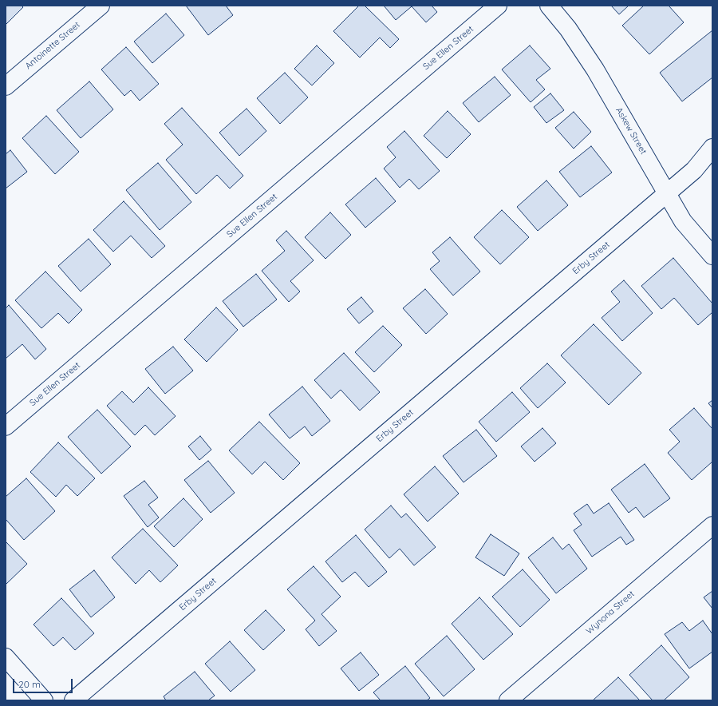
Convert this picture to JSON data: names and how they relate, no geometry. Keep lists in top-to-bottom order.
{
  "streets": {
    "street": [
      "Antoinette Street",
      "Sue Ellen Street",
      "Askew Street",
      "Erby Street",
      "Wynona Street"
    ]
  },
  "crossings": [
    ["Askew Street", "Erby Street"]
  ],
  "scale_bar": "20 m"
}
